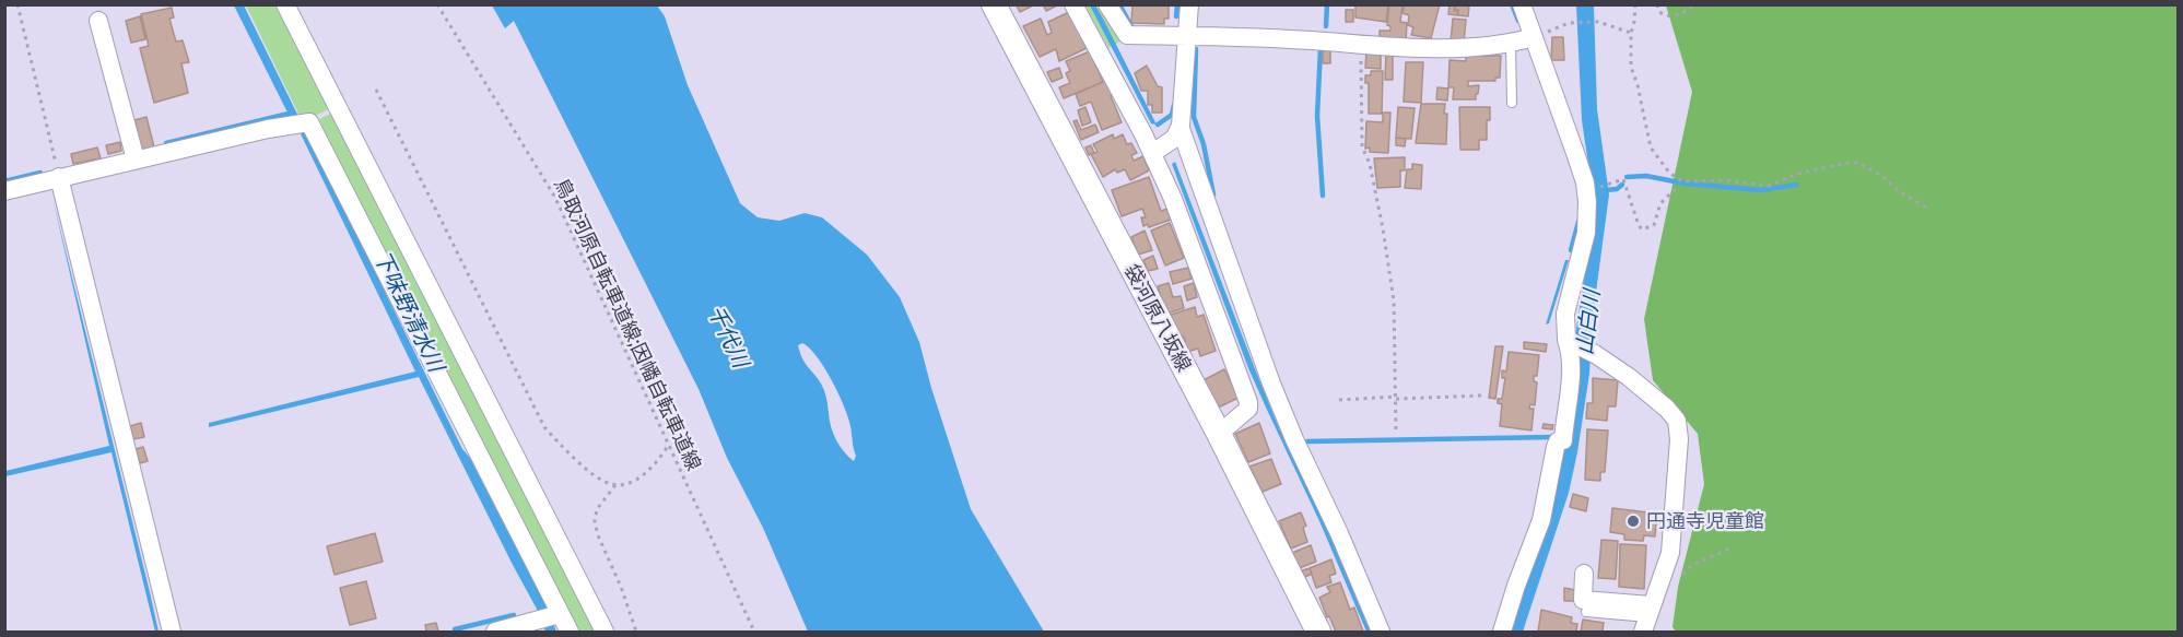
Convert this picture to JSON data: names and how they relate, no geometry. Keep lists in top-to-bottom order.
{
  "streets": {
    "main road": ["袋河原八坂線"],
    "path": ["鳥取河原自転車道線;因幡自転車道線"]
  },
  "water": ["下味野清水川", "山白川", "千代川"],
  "places": ["円通寺児童館"]
}
